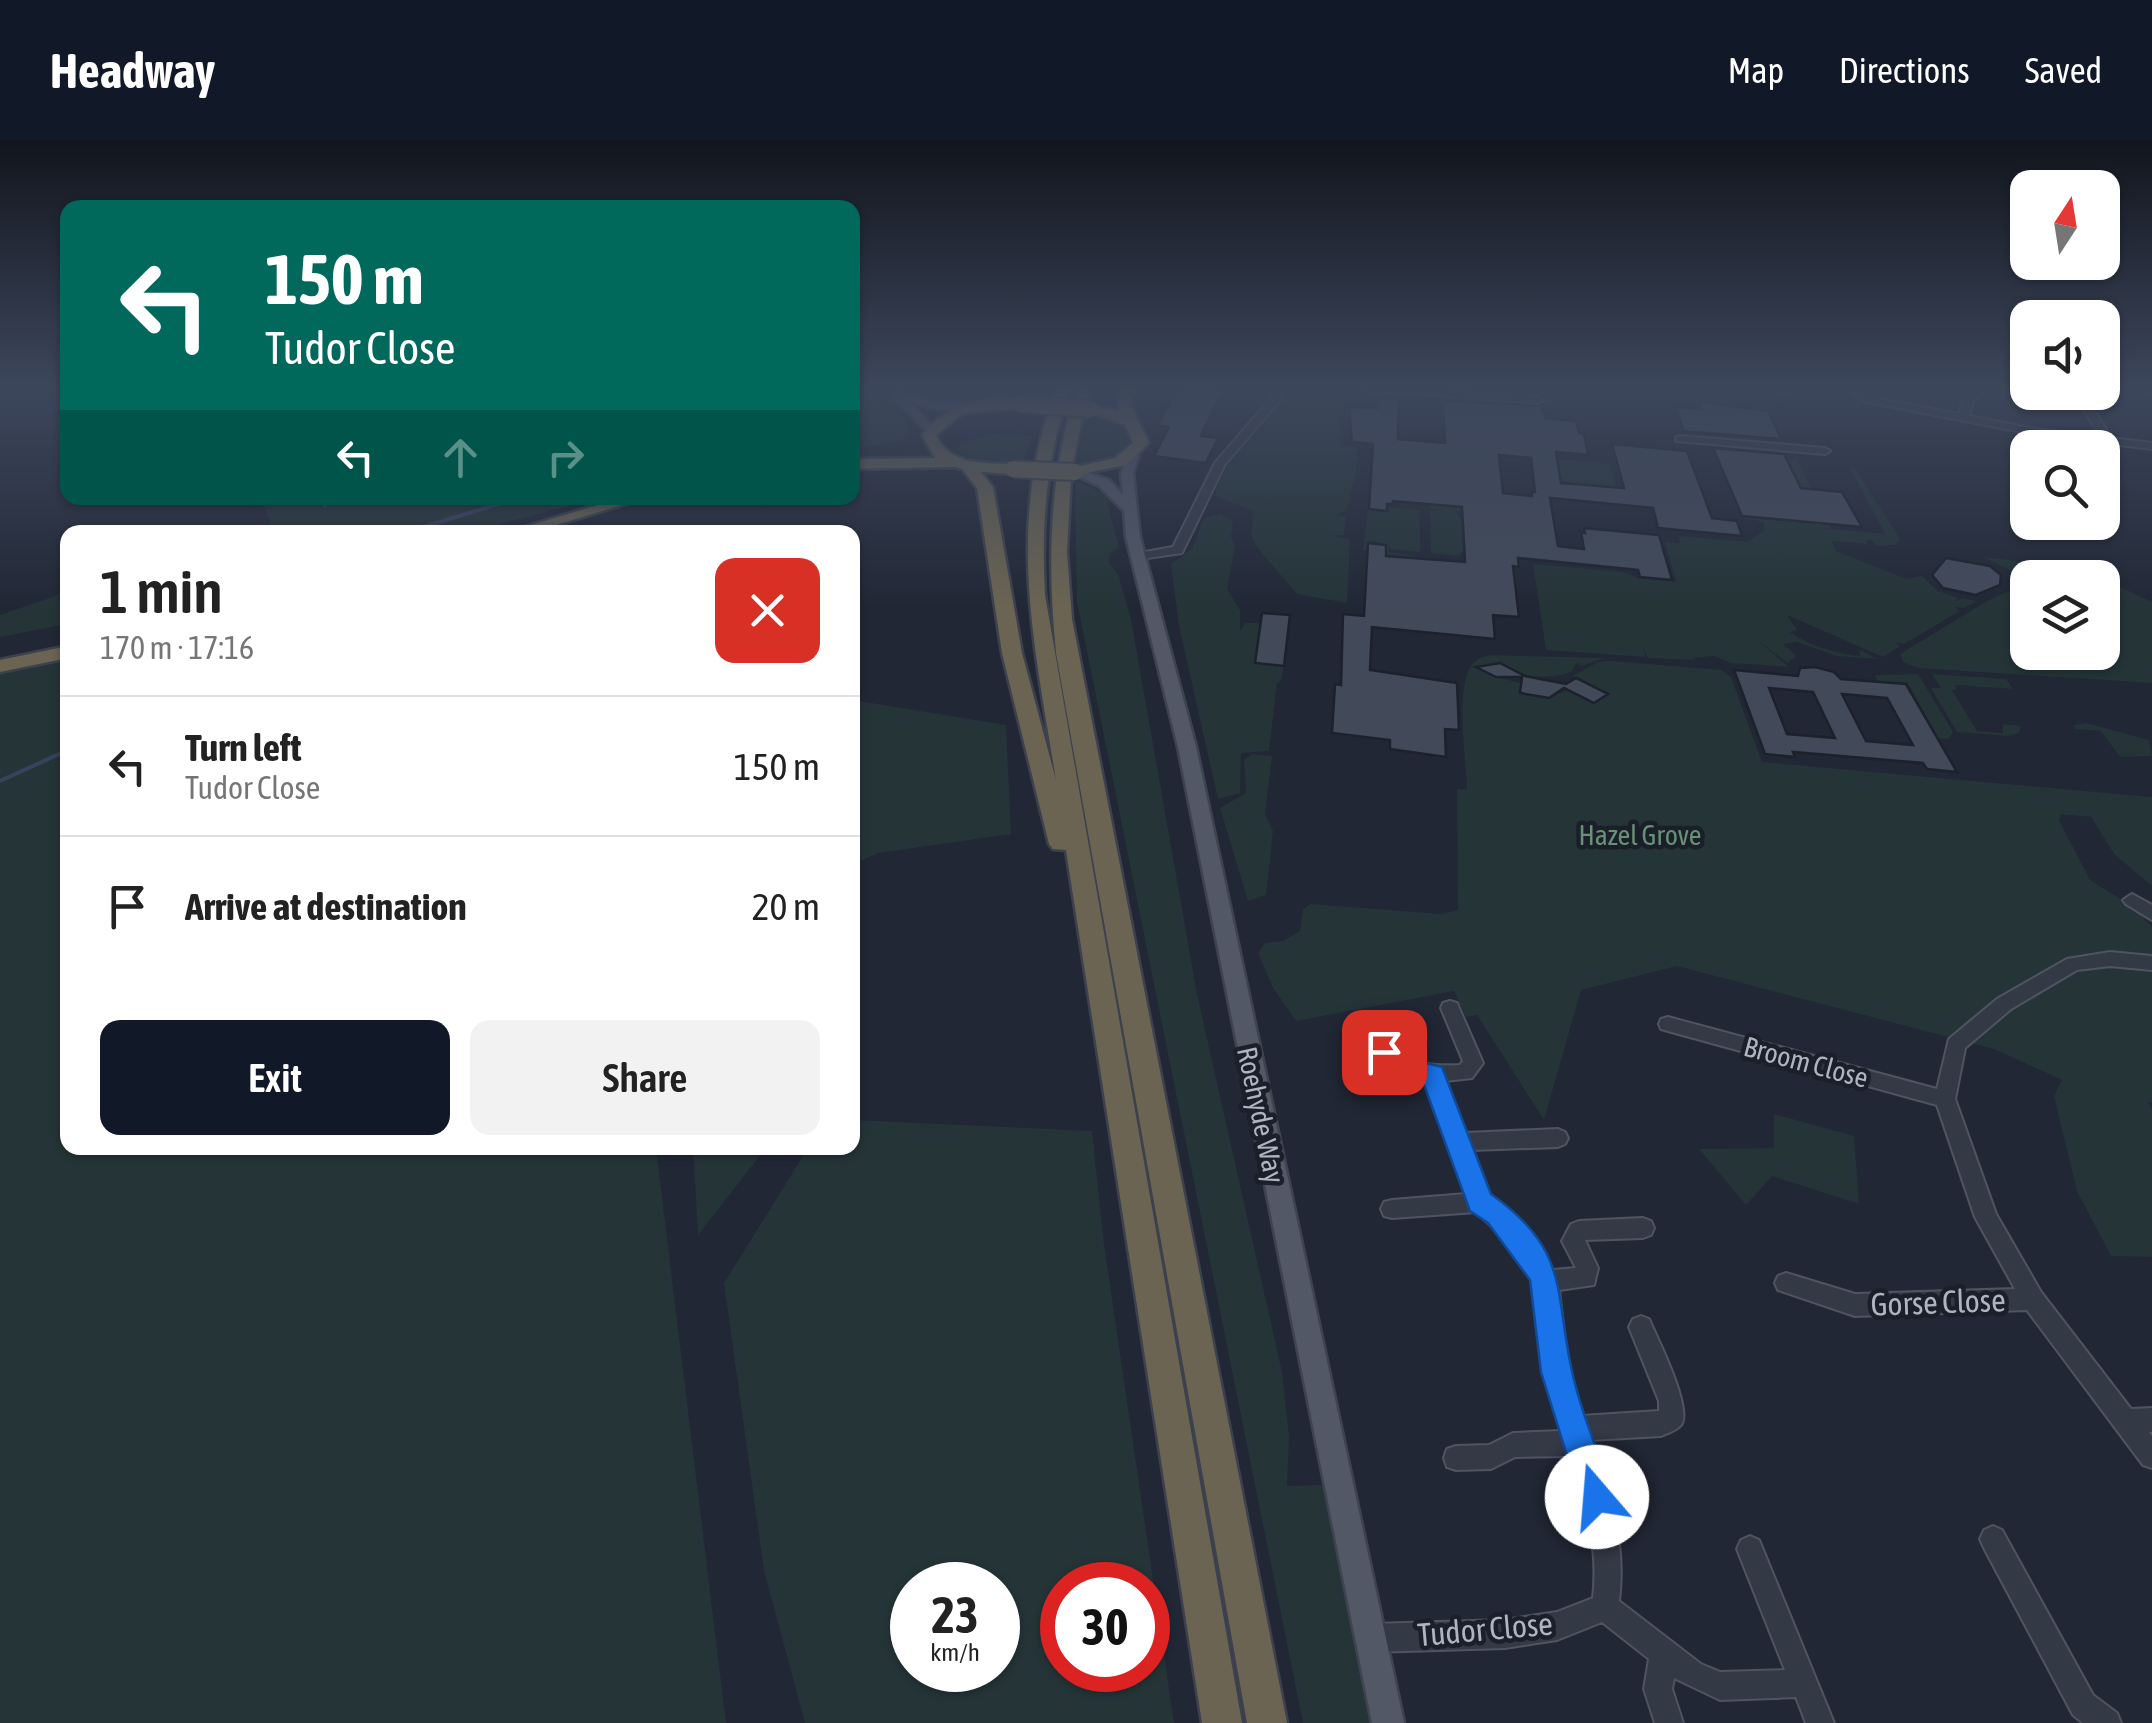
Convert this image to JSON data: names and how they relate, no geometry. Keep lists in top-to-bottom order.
{
  "streets": {
    "main road": ["Roehyde Way"],
    "street": ["Broom Close", "Gorse Close", "Tudor Close"]
  },
  "crossings": [
    ["Roehyde Way", "Tudor Close"]
  ],
  "parks": ["Hazel Grove"],
  "north": "top",
  "page": {
    "header": "Headway",
    "nav": ["Map", "Directions", "Saved"],
    "turn": ["150 m", "Tudor Close"],
    "heading": ["1 min", "170 m · 17:16"],
    "list": [
      {
        "name": "Turn left",
        "note": "Tudor Close",
        "value": "150 m"
      },
      {
        "name": "Arrive at destination",
        "value": "20 m"
      }
    ],
    "buttons": ["Exit", "Share"],
    "speed": "23 km/h",
    "limit": "30"
  }
}
